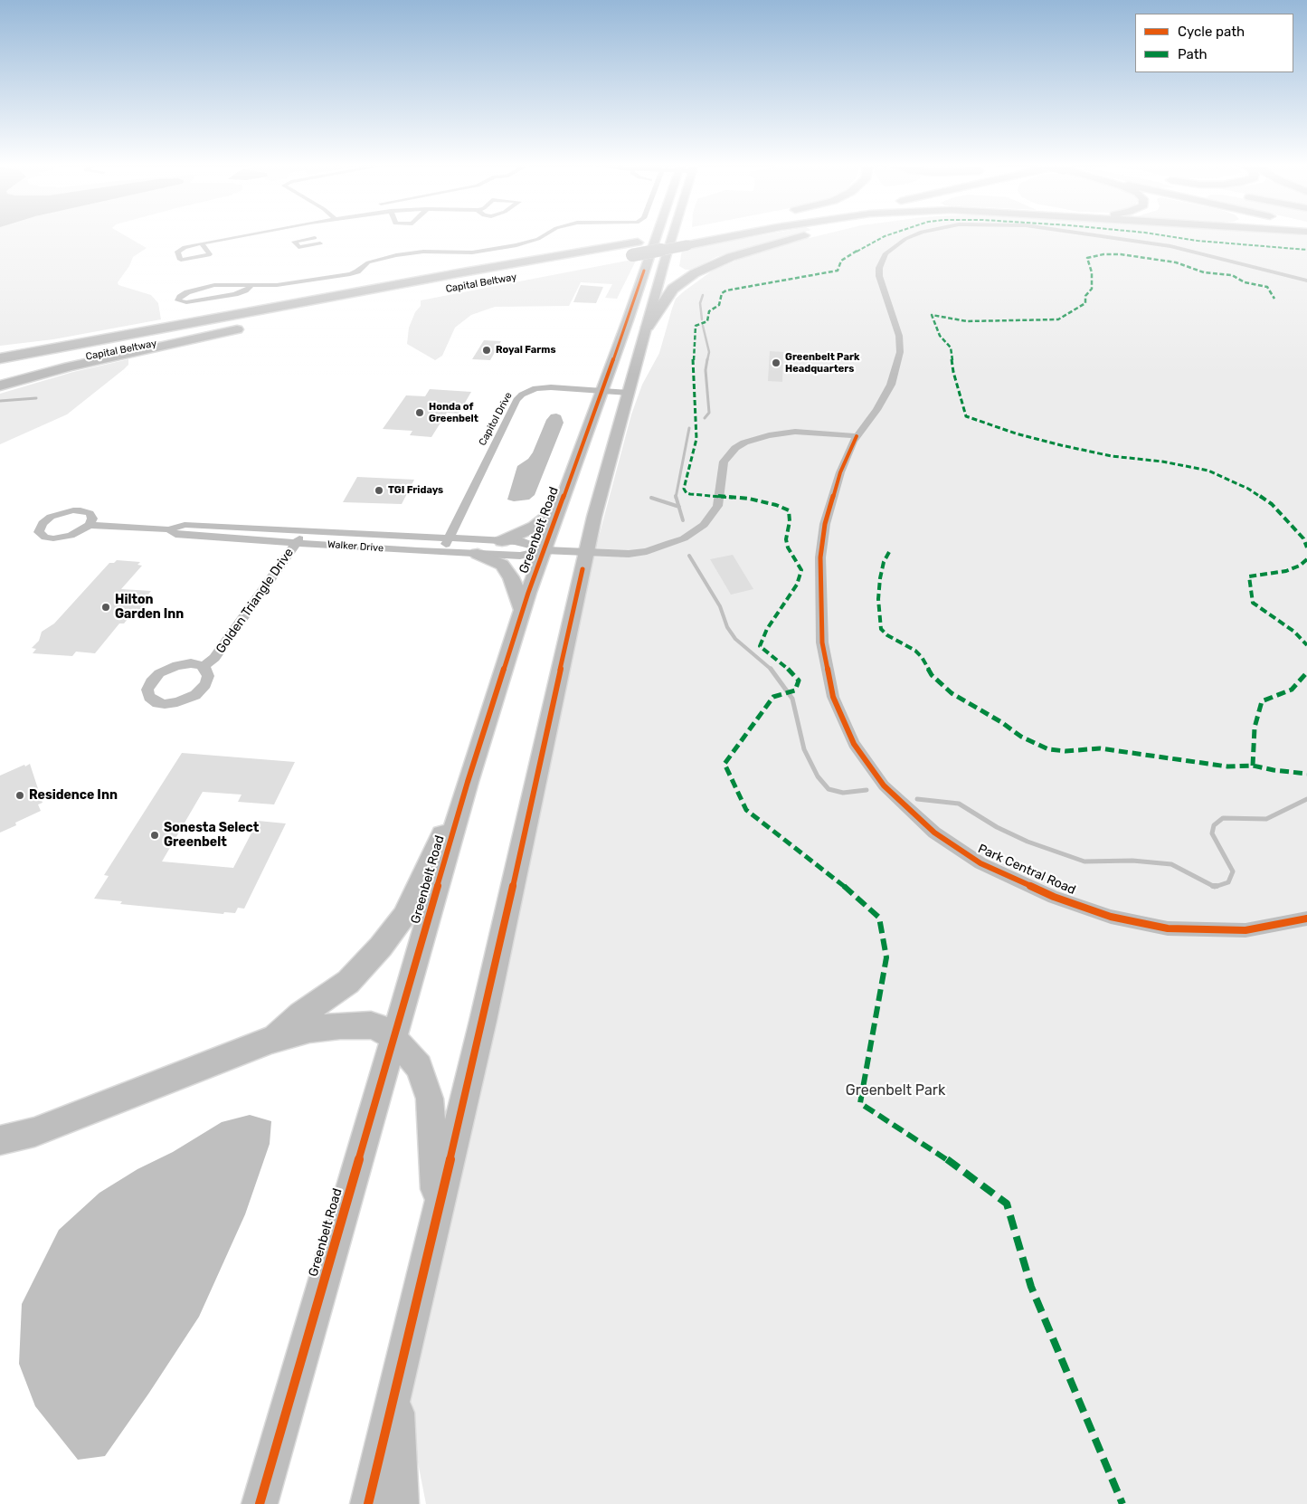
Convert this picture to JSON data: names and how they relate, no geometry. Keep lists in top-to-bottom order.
{
  "streets": {
    "highway": ["Capital Beltway"],
    "main road": ["Greenbelt Road"],
    "street": [
      "Capitol Drive",
      "Walker Drive",
      "Golden Triangle Drive",
      "Park Central Road"
    ]
  },
  "crossings": [
    ["Capitol Drive", "Greenbelt Road"],
    ["Capitol Drive", "Walker Drive"],
    ["Greenbelt Road", "Walker Drive"],
    ["Walker Drive", "Golden Triangle Drive"],
    ["Walker Drive", "Park Central Road"]
  ],
  "parks": ["Greenbelt Park"],
  "places": [
    "Royal Farms",
    "Greenbelt Park Headquarters",
    "Honda of Greenbelt",
    "TGI Fridays",
    "Hilton Garden Inn",
    "Residence Inn",
    "Sonesta Select Greenbelt"
  ],
  "legend": ["Cycle path", "Path"]
}
